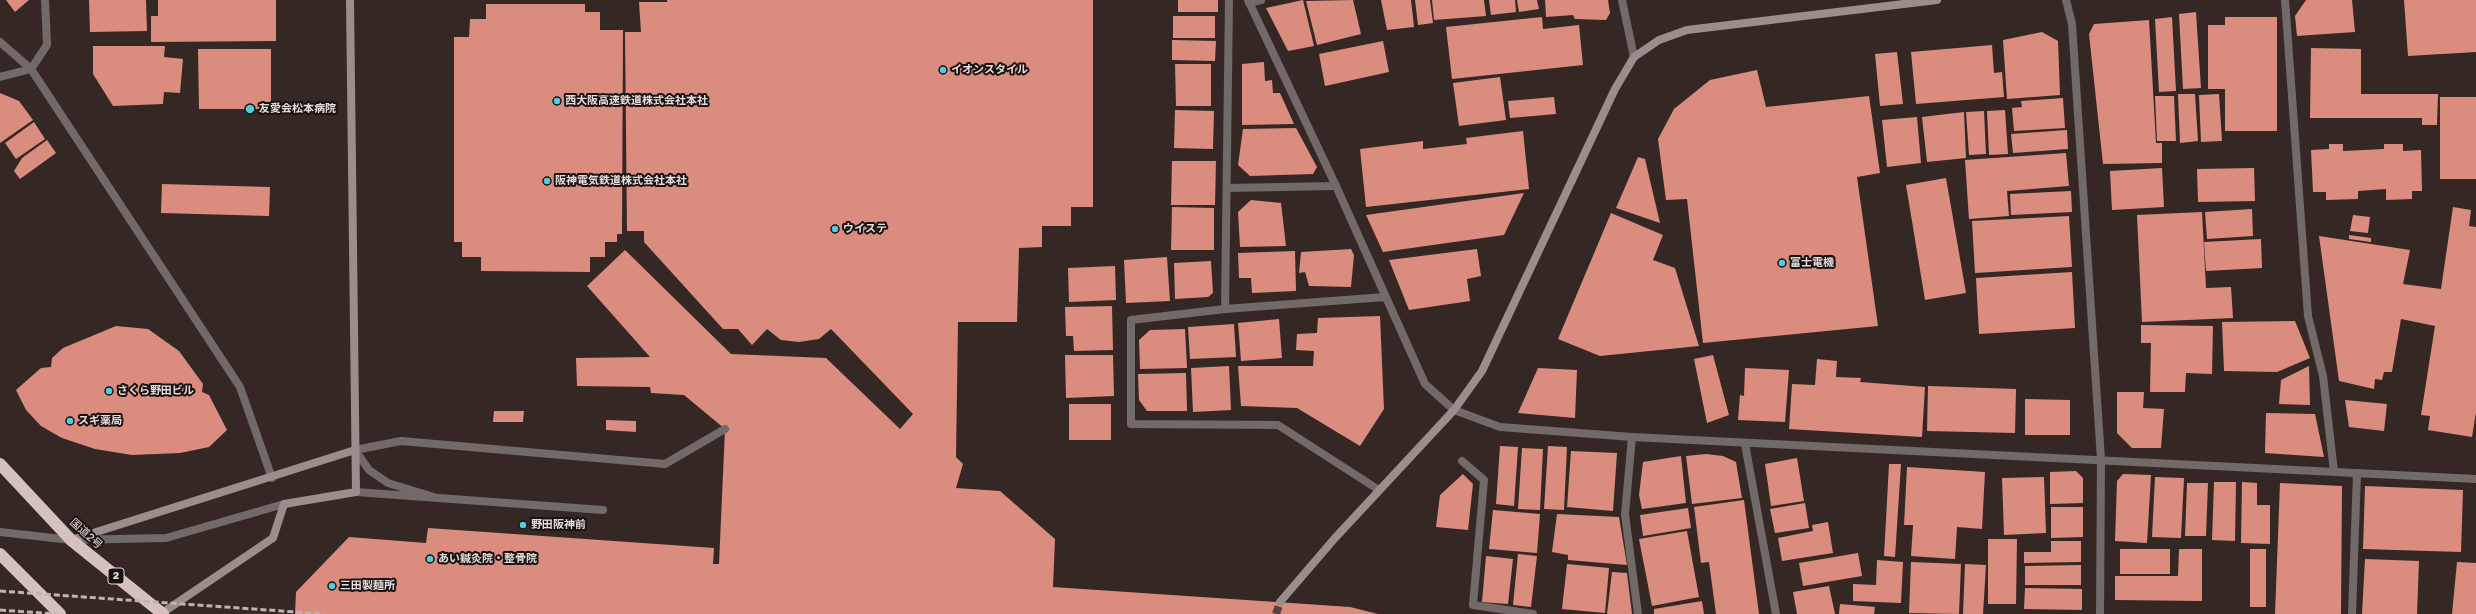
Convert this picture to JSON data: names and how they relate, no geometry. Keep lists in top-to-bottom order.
{
  "streets": {
    "highway": ["国道2号", "2"]
  },
  "places": [
    "イオンスタイル",
    "西大阪高速鉄道株式会社本社",
    "友愛会松本病院",
    "阪神電気鉄道株式会社本社",
    "ウイステ",
    "富士電機",
    "さくら野田ビル",
    "スギ薬局",
    "野田阪神前",
    "あい鍼灸院・整骨院",
    "三田製麺所"
  ]
}
